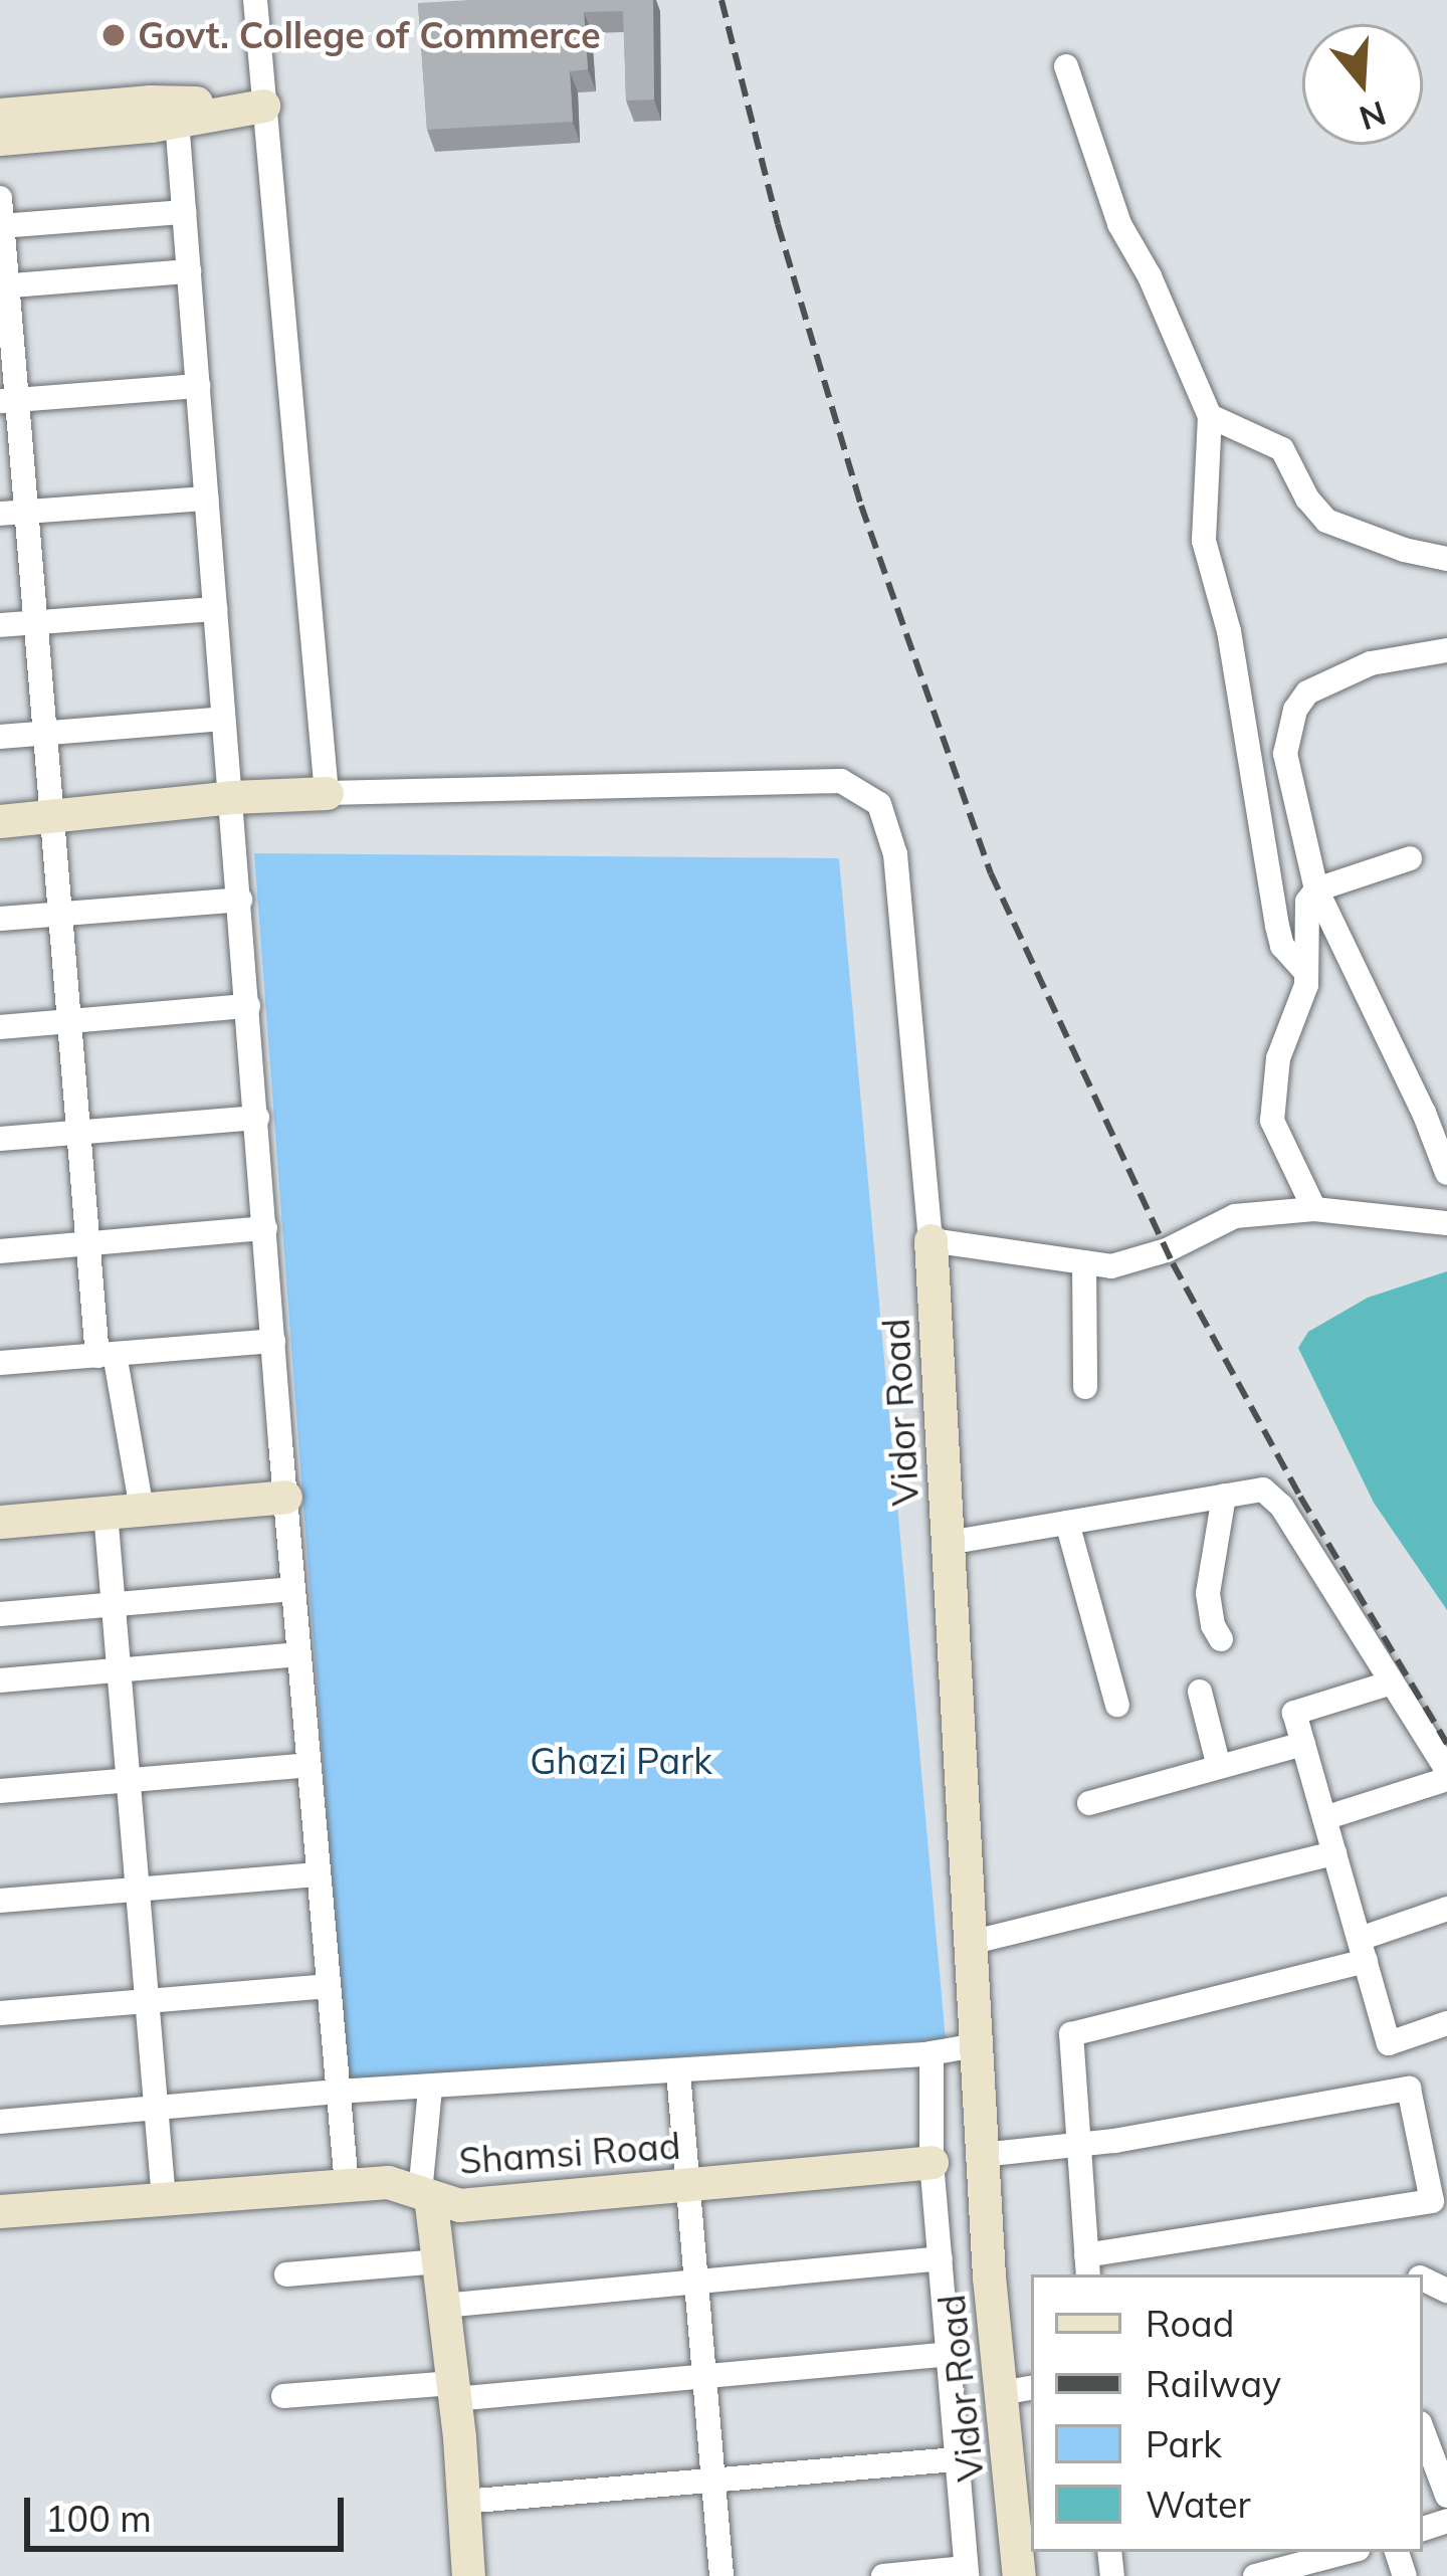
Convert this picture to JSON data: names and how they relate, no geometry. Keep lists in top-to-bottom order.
{
  "streets": {
    "street": ["Vidor Road", "Shamsi Road"]
  },
  "parks": ["Ghazi Park"],
  "places": ["Govt. College of Commerce"],
  "legend": [
    "Road",
    "Railway",
    "Park",
    "Water"
  ],
  "scale_bar": "100 m",
  "north": "bottom"
}
